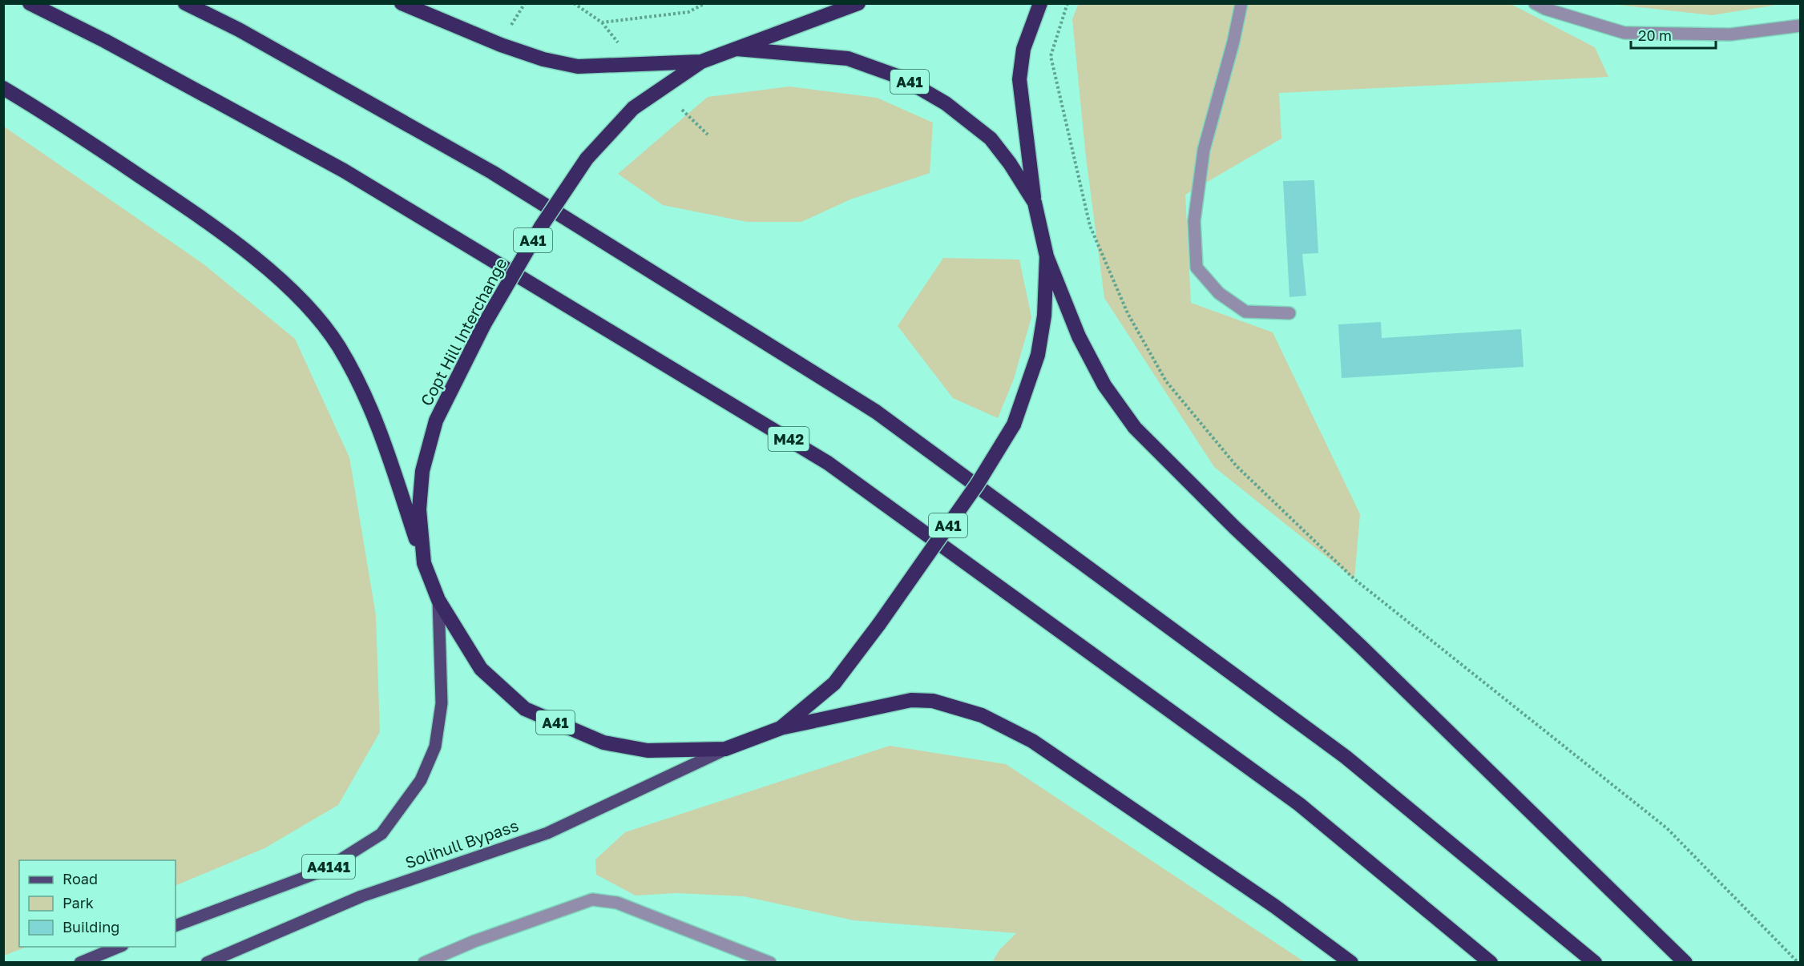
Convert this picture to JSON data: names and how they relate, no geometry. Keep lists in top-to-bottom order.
{
  "streets": {
    "highway": ["A41", "Copt Hill Interchange", "M42"],
    "main road": ["Solihull Bypass", "A4141"]
  },
  "crossings": [
    ["A41", "Copt Hill Interchange"],
    ["Copt Hill Interchange", "Solihull Bypass"],
    ["Copt Hill Interchange", "A4141"]
  ],
  "legend": ["Road", "Park", "Building"],
  "scale_bar": "20 m"
}
